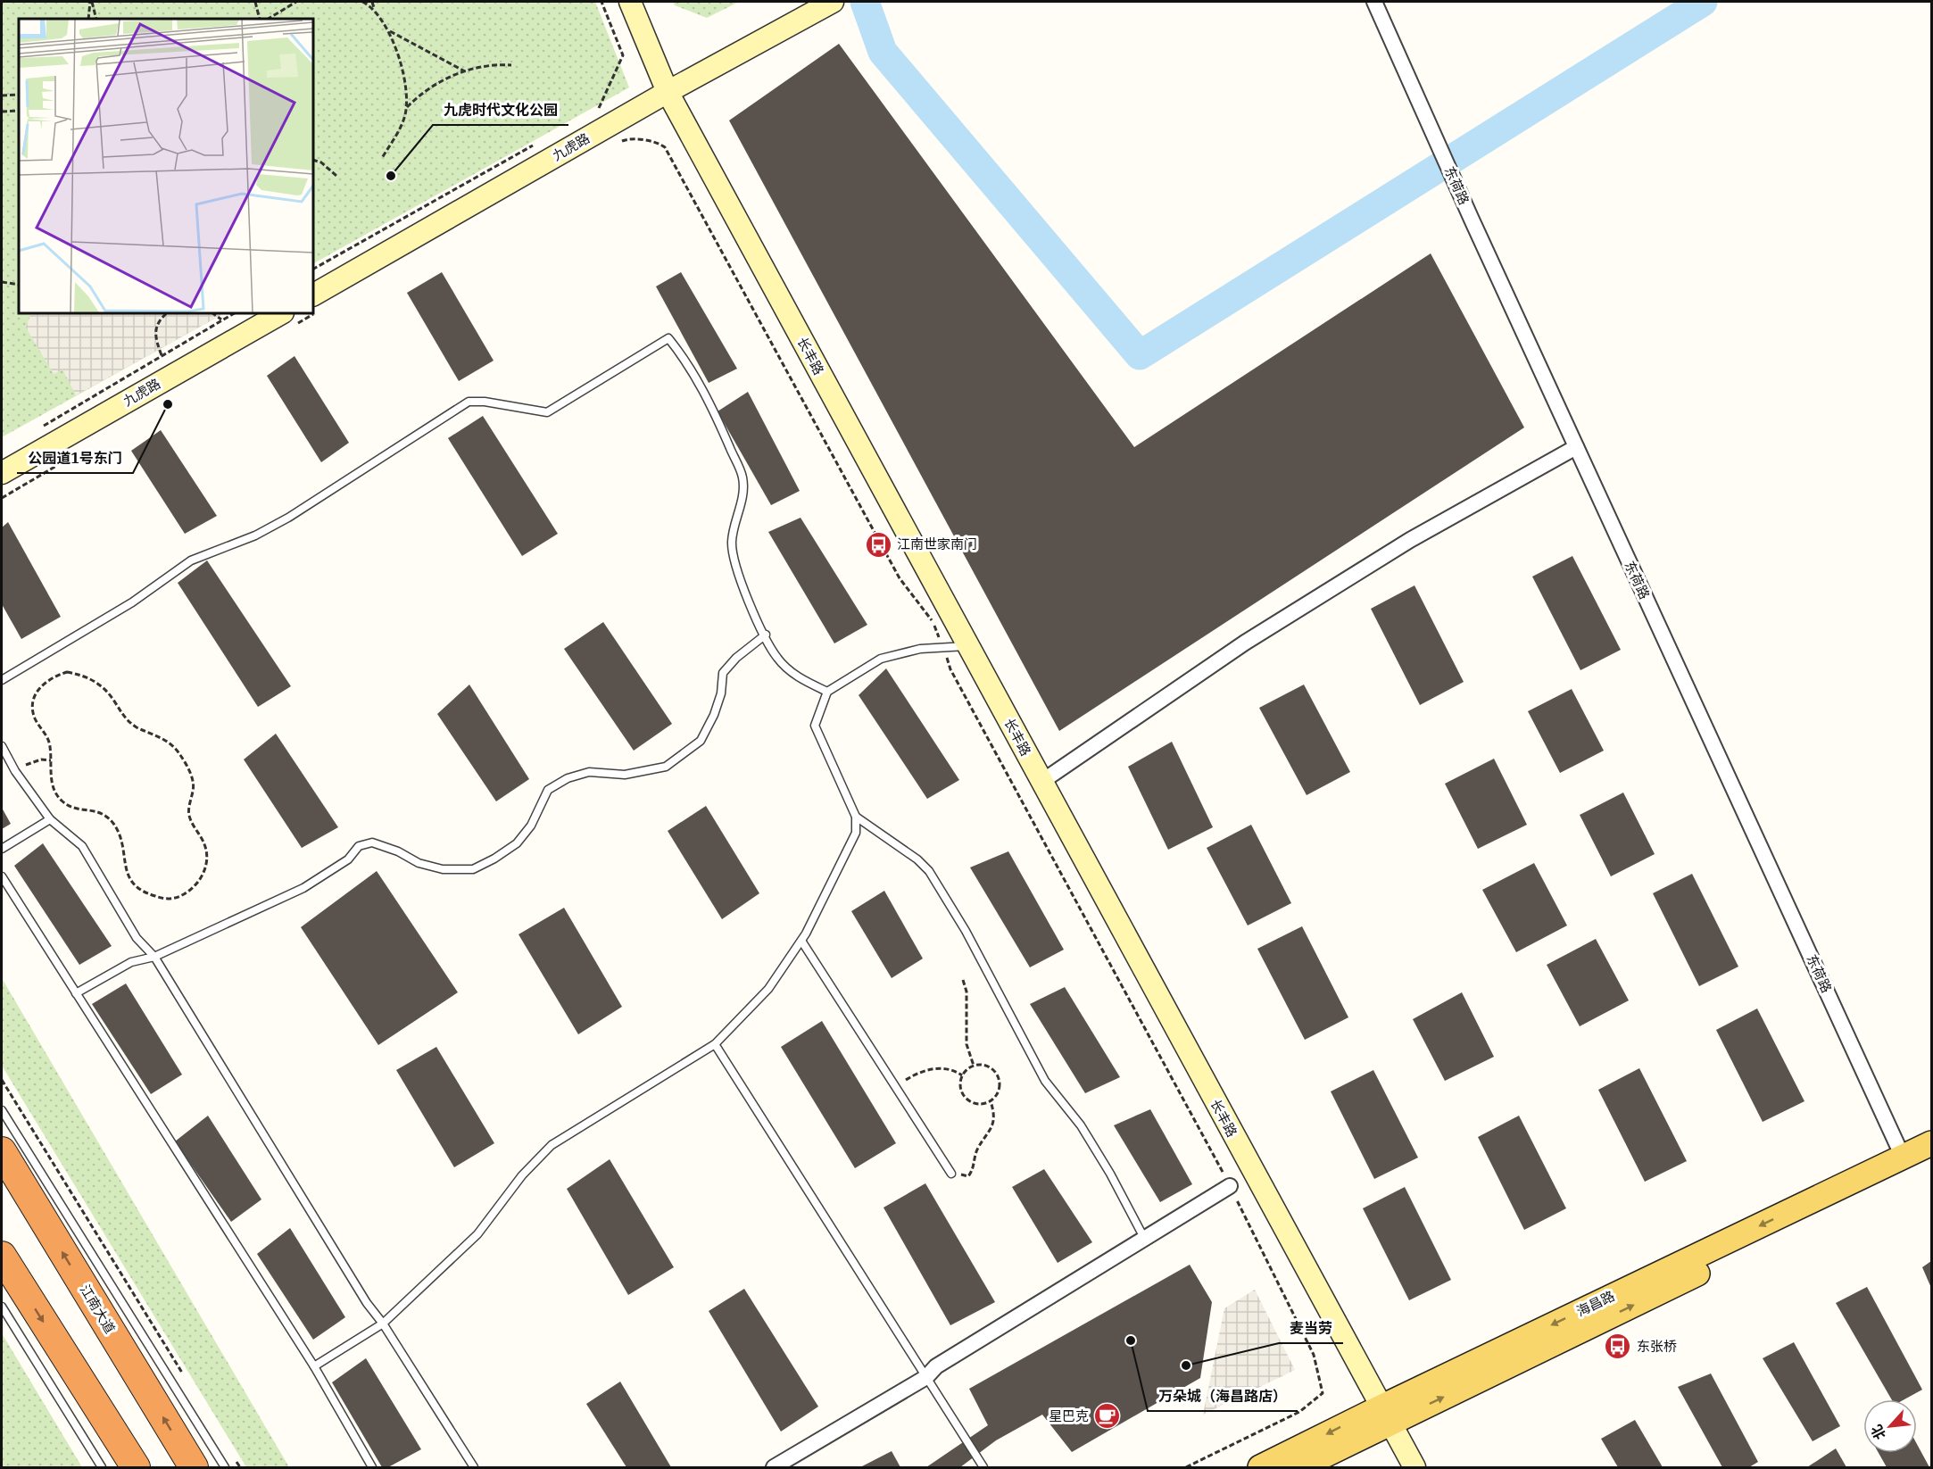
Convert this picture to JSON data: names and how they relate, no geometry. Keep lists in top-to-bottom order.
{
  "streets": {
    "highway": ["江南大道"],
    "main road": ["海昌路"],
    "street": ["九虎路", "东荷路", "长丰路"]
  },
  "crossings": [
    ["九虎路", "长丰路"],
    ["东荷路", "海昌路"],
    ["长丰路", "海昌路"]
  ],
  "places": {
    "other": [
      "九虎时代文化公园",
      "公园道1号东门",
      "万朵城（海昌路店）",
      "麦当劳"
    ],
    "bus stop": ["江南世家南门", "东张桥"],
    "cafe": ["星巴克"]
  },
  "north": "bottom left"
}
